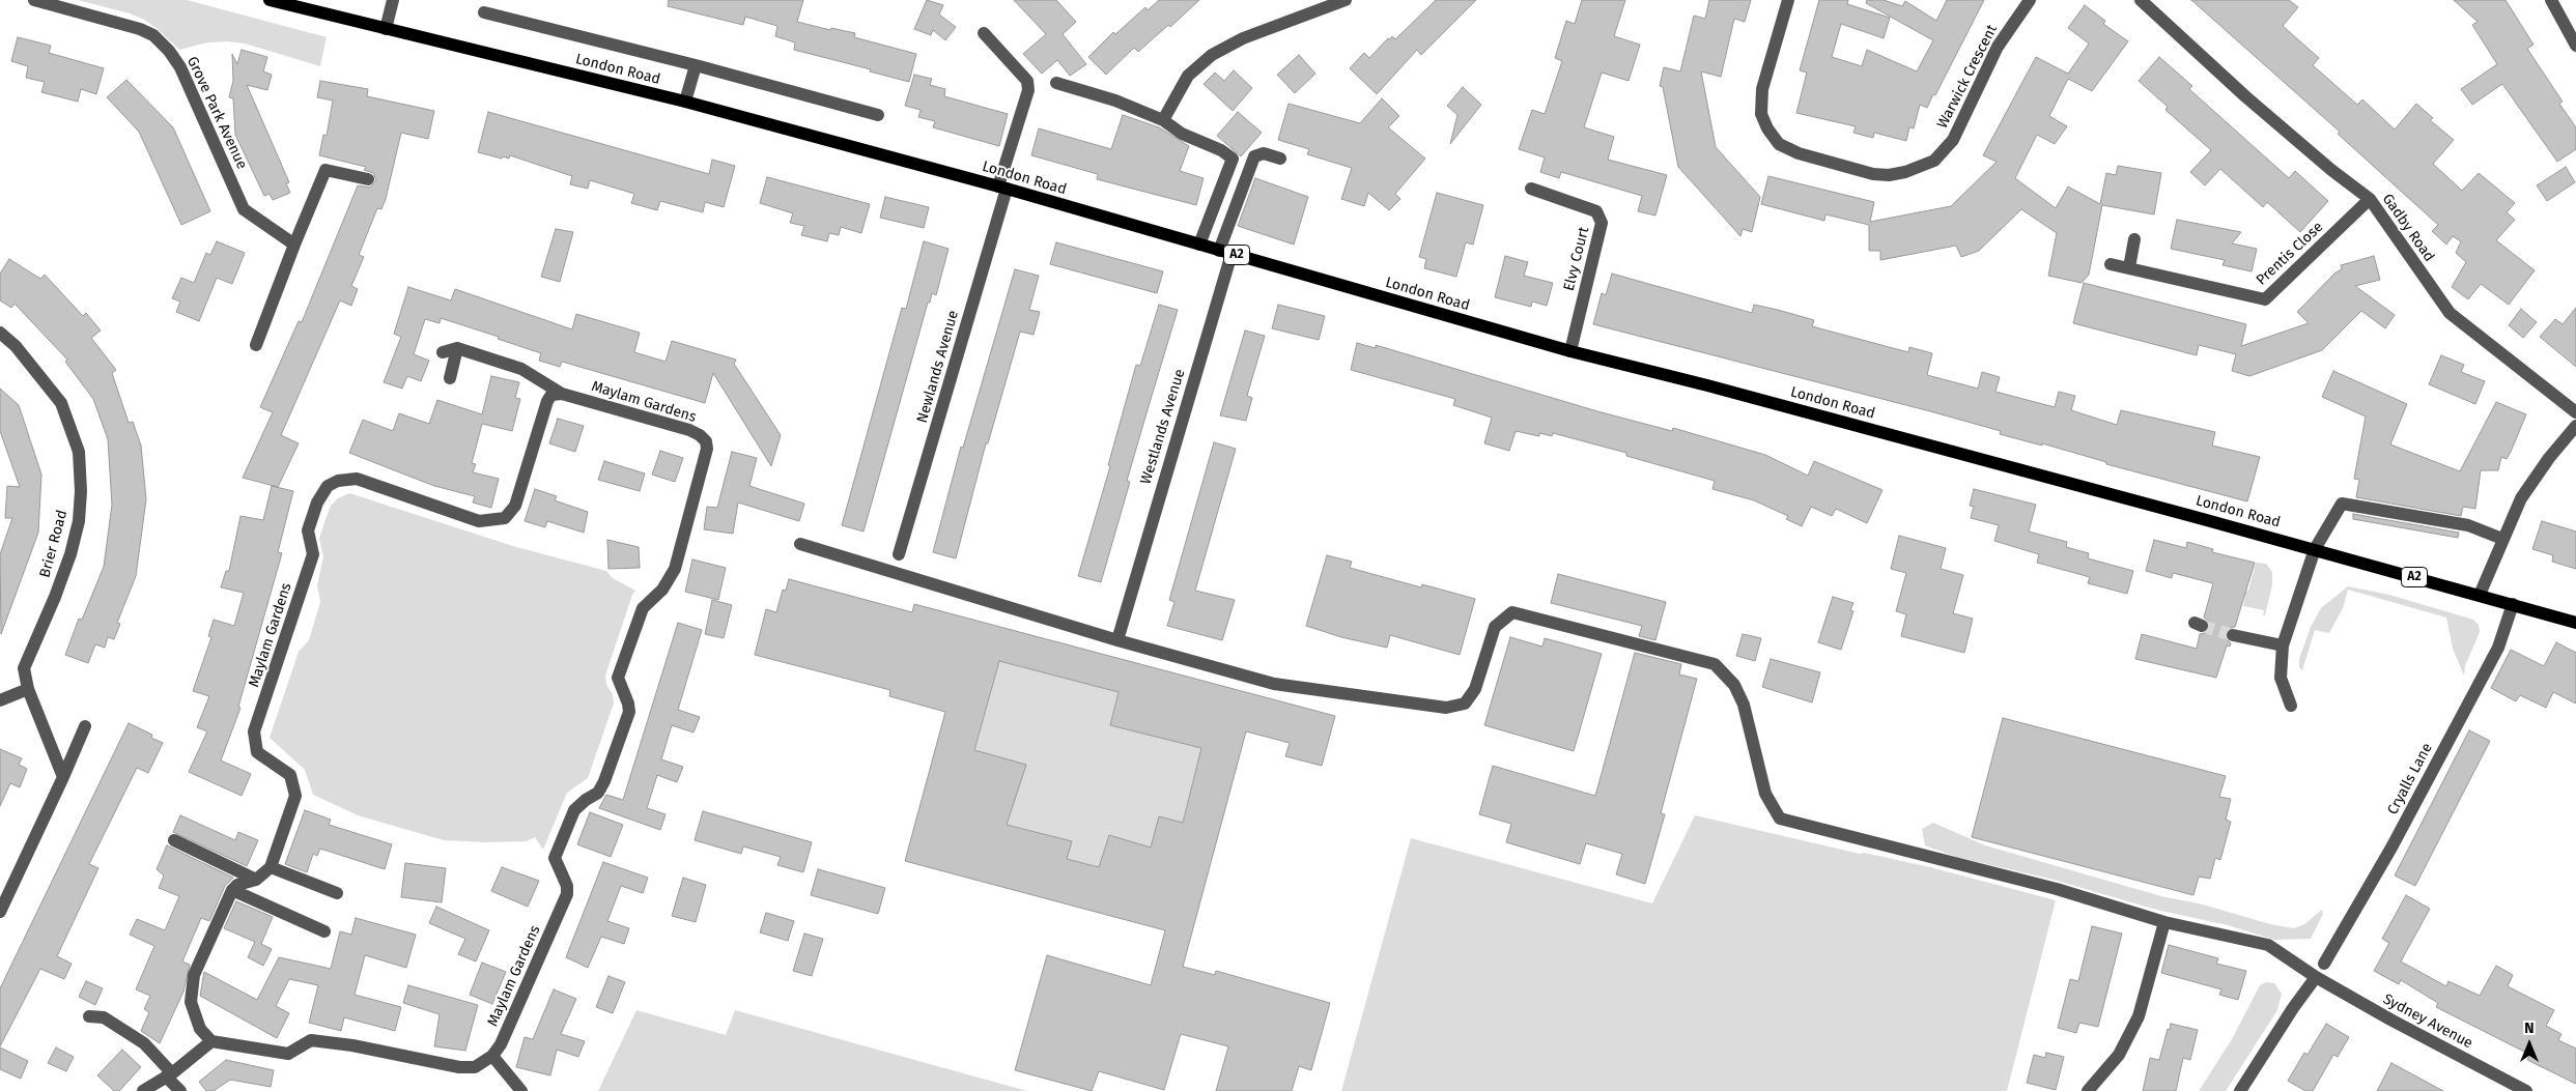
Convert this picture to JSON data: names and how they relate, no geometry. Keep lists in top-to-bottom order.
{
  "streets": {
    "main road": ["London Road", "A2"],
    "street": [
      "Warwick Crescent",
      "Grove Park Avenue",
      "Gadby Road",
      "Prentis Close",
      "Elvy Court",
      "Newlands Avenue",
      "Maylam Gardens",
      "Westlands Avenue",
      "Brier Road",
      "Cryalls Lane",
      "Sydney Avenue"
    ]
  },
  "crossings": [
    ["London Road", "Elvy Court"],
    ["London Road", "Newlands Avenue"],
    ["London Road", "Westlands Avenue"],
    ["London Road", "Cryalls Lane"],
    ["Gadby Road", "Prentis Close"],
    ["Westlands Avenue", "Sydney Avenue"]
  ],
  "north": "top"
}
